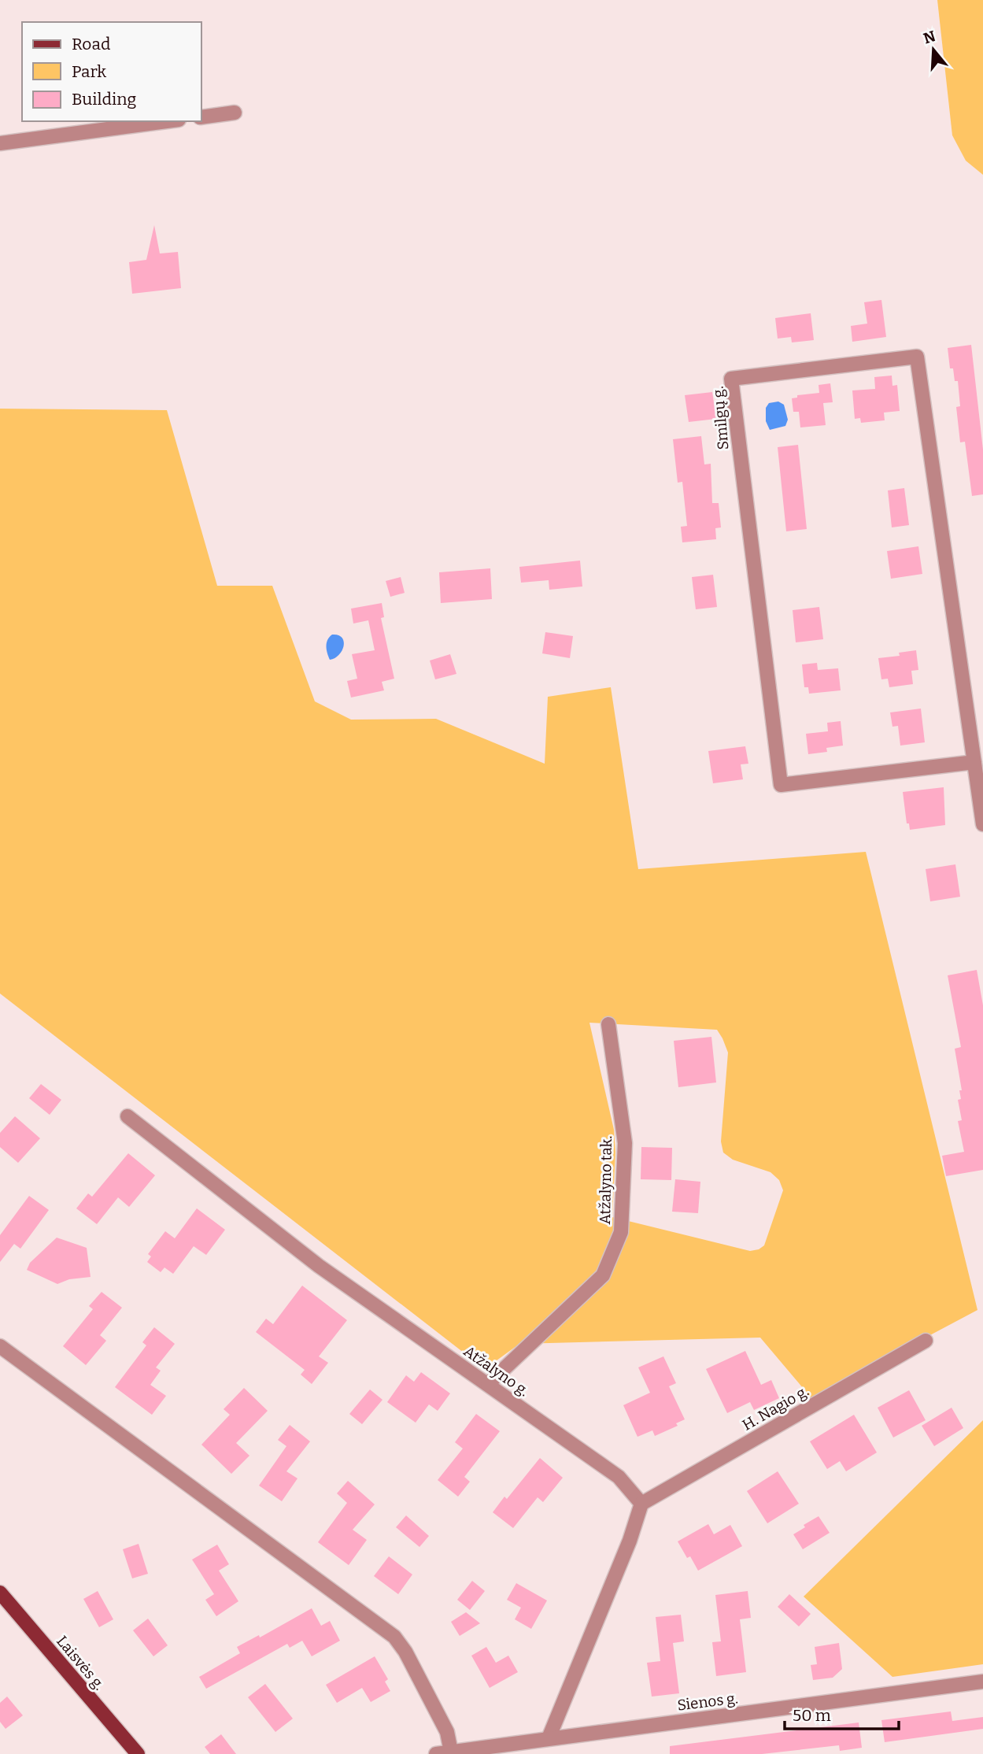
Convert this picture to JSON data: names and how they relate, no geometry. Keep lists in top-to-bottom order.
{
  "streets": {
    "main road": ["Laisvės g."],
    "street": [
      "Smilgų g.",
      "Atžalyno tak.",
      "Atžalyno g.",
      "H. Nagio g.",
      "Sienos g."
    ]
  },
  "crossings": [
    ["Atžalyno tak.", "Atžalyno g."],
    ["Atžalyno g.", "H. Nagio g."]
  ],
  "legend": ["Road", "Park", "Building"],
  "scale_bar": "50 m",
  "north": "top"
}
